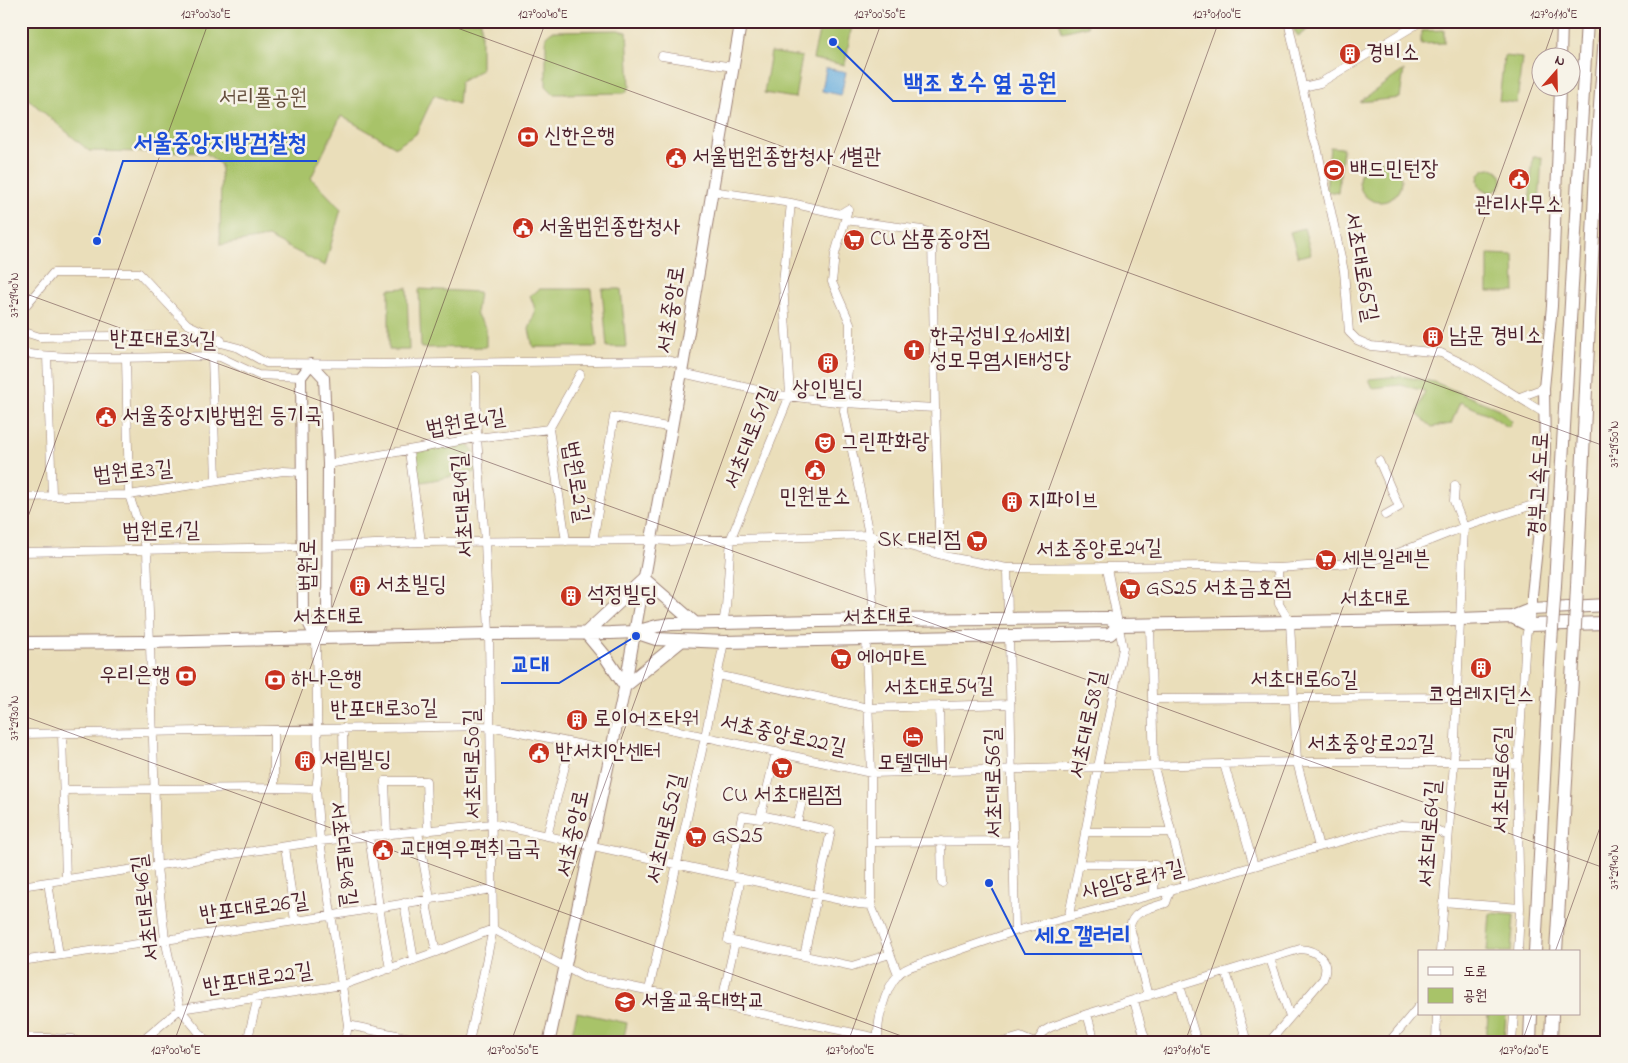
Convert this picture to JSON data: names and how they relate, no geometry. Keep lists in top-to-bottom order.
{
  "streets": {
    "main road": ["서초중앙로", "경부고속도로", "서초대로"],
    "street": [
      "서초대로65길",
      "반포대로34길",
      "법원로4길",
      "서초대로51길",
      "법원로3길",
      "법원로2길",
      "서초대로49길",
      "법원로1길",
      "서초중앙로24길",
      "법원로",
      "서초대로60길",
      "서초대로54길",
      "반포대로30길",
      "서초대로58길",
      "서초중앙로22길",
      "서초대로50길",
      "서초대로66길",
      "서초대로56길",
      "서초대로52길",
      "서초대로64길",
      "서초대로48길",
      "사임당로17길",
      "서초대로46길",
      "반포대로26길",
      "반포대로22길"
    ]
  },
  "crossings": [
    ["서초중앙로", "법원로2길"],
    ["서초중앙로", "서초중앙로24길"],
    ["서초중앙로", "서초대로"],
    ["서초중앙로", "반포대로30길"],
    ["서초중앙로", "서초중앙로22길"],
    ["반포대로34길", "법원로"],
    ["반포대로34길", "서초대로46길"],
    ["법원로4길", "법원로2길"],
    ["법원로4길", "서초대로49길"],
    ["법원로4길", "법원로"],
    ["서초대로51길", "서초중앙로24길"],
    ["서초대로51길", "서초대로"],
    ["법원로3길", "법원로"],
    ["법원로3길", "서초대로46길"],
    ["법원로2길", "서초대로49길"],
    ["법원로2길", "서초중앙로24길"],
    ["법원로2길", "법원로"],
    ["서초대로49길", "서초대로"],
    ["서초대로49길", "서초대로50길"],
    ["법원로1길", "법원로"],
    ["법원로1길", "서초대로46길"],
    ["법원로", "서초대로"],
    ["법원로", "서초대로48길"],
    ["서초대로", "서초대로54길"],
    ["서초대로", "서초대로58길"],
    ["서초대로", "서초대로50길"],
    ["서초대로", "서초대로66길"],
    ["서초대로", "서초대로56길"],
    ["서초대로", "서초대로52길"],
    ["서초대로", "서초대로64길"],
    ["서초대로", "서초대로48길"],
    ["서초대로", "서초대로46길"],
    ["서초대로60길", "서초대로64길"],
    ["서초대로54길", "서초중앙로22길"],
    ["서초대로54길", "서초대로56길"],
    ["서초대로54길", "사임당로17길"],
    ["반포대로30길", "서초대로50길"],
    ["반포대로30길", "서초대로48길"],
    ["반포대로30길", "서초대로46길"],
    ["서초대로58길", "서초중앙로22길"],
    ["서초대로58길", "사임당로17길"],
    ["서초중앙로22길", "서초대로66길"],
    ["서초중앙로22길", "서초대로56길"],
    ["서초중앙로22길", "서초대로52길"],
    ["서초중앙로22길", "서초대로64길"],
    ["서초대로50길", "반포대로26길"],
    ["서초대로50길", "반포대로22길"],
    ["서초대로66길", "서초대로64길"],
    ["서초대로56길", "사임당로17길"],
    ["서초대로64길", "사임당로17길"],
    ["서초대로48길", "반포대로26길"],
    ["서초대로48길", "반포대로22길"],
    ["서초대로46길", "반포대로26길"],
    ["서초대로46길", "반포대로22길"]
  ],
  "parks": ["서리풀공원"],
  "places": {
    "other": [
      "백조 호수 옆 공원",
      "서울중앙지방검찰청",
      "교대",
      "세오갤러리"
    ],
    "building": [
      "경비소",
      "남문 경비소",
      "상인빌딩",
      "지파이브",
      "서초빌딩",
      "석정빌딩",
      "코업레지던스",
      "로이어즈타워",
      "서림빌딩"
    ],
    "bank": ["신한은행", "우리은행", "하나은행"],
    "public building": [
      "서울법원종합청사 1별관",
      "관리사무소",
      "서울법원종합청사",
      "서울중앙지방법원 등기국",
      "민원분소",
      "반서치안센터",
      "교대역우편취급국"
    ],
    "sports": ["배드민턴장"],
    "supermarket": [
      "CU 삼풍중앙점",
      "SK 대리점",
      "세븐일레븐",
      "GS25 서초금호점",
      "에어마트",
      "CU 서초대림점",
      "GS25"
    ],
    "church": ["한국성비오10세회 성모무염시태성당"],
    "theatre": ["그린판화랑"],
    "hotel": ["모텔덴버"],
    "school or university": ["서울교육대학교"]
  },
  "legend": ["도로", "공원"],
  "north": "top",
  "coordinates": [
    "127°00'30\"E",
    "127°00'40\"E",
    "127°00'50\"E",
    "127°01'00\"E",
    "127°01'10\"E",
    "37°29'40\"N",
    "37°29'50\"N",
    "37°29'30\"N",
    "127°01'20\"E"
  ]
}
